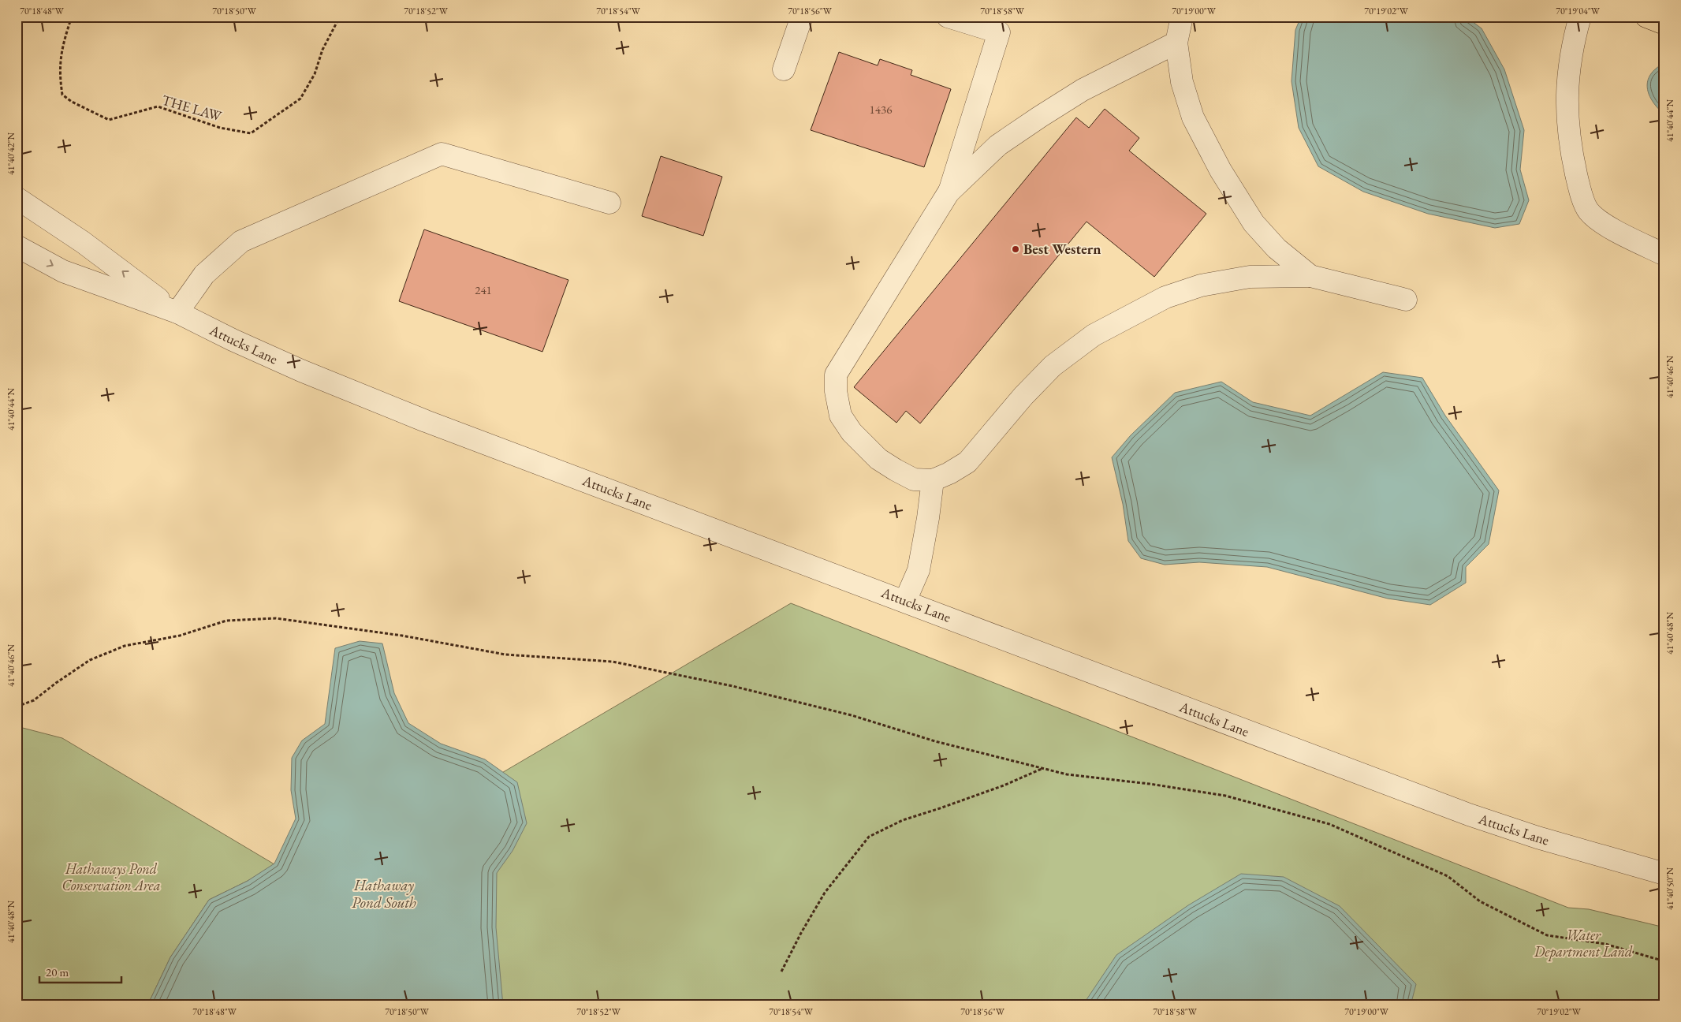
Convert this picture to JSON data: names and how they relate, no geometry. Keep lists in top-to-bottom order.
{
  "streets": {
    "street": ["Attucks Lane"],
    "path": ["THE LAW"]
  },
  "water": ["Hathaway Pond South"],
  "parks": ["Hathaways Pond Conservation Area", "Water Department Land"],
  "places": ["Best Western"],
  "house_numbers": ["1436", "241"],
  "scale_bar": "20 m",
  "coordinates": [
    "70°18'48\"W",
    "70°18'50\"W",
    "70°18'52\"W",
    "70°18'54\"W",
    "70°18'56\"W",
    "70°18'58\"W",
    "70°19'00\"W",
    "70°19'02\"W",
    "70°19'04\"W",
    "41°40'44\"N",
    "41°40'42\"N",
    "41°40'46\"N",
    "41°40'48\"N",
    "41°40'50\"N"
  ]
}
